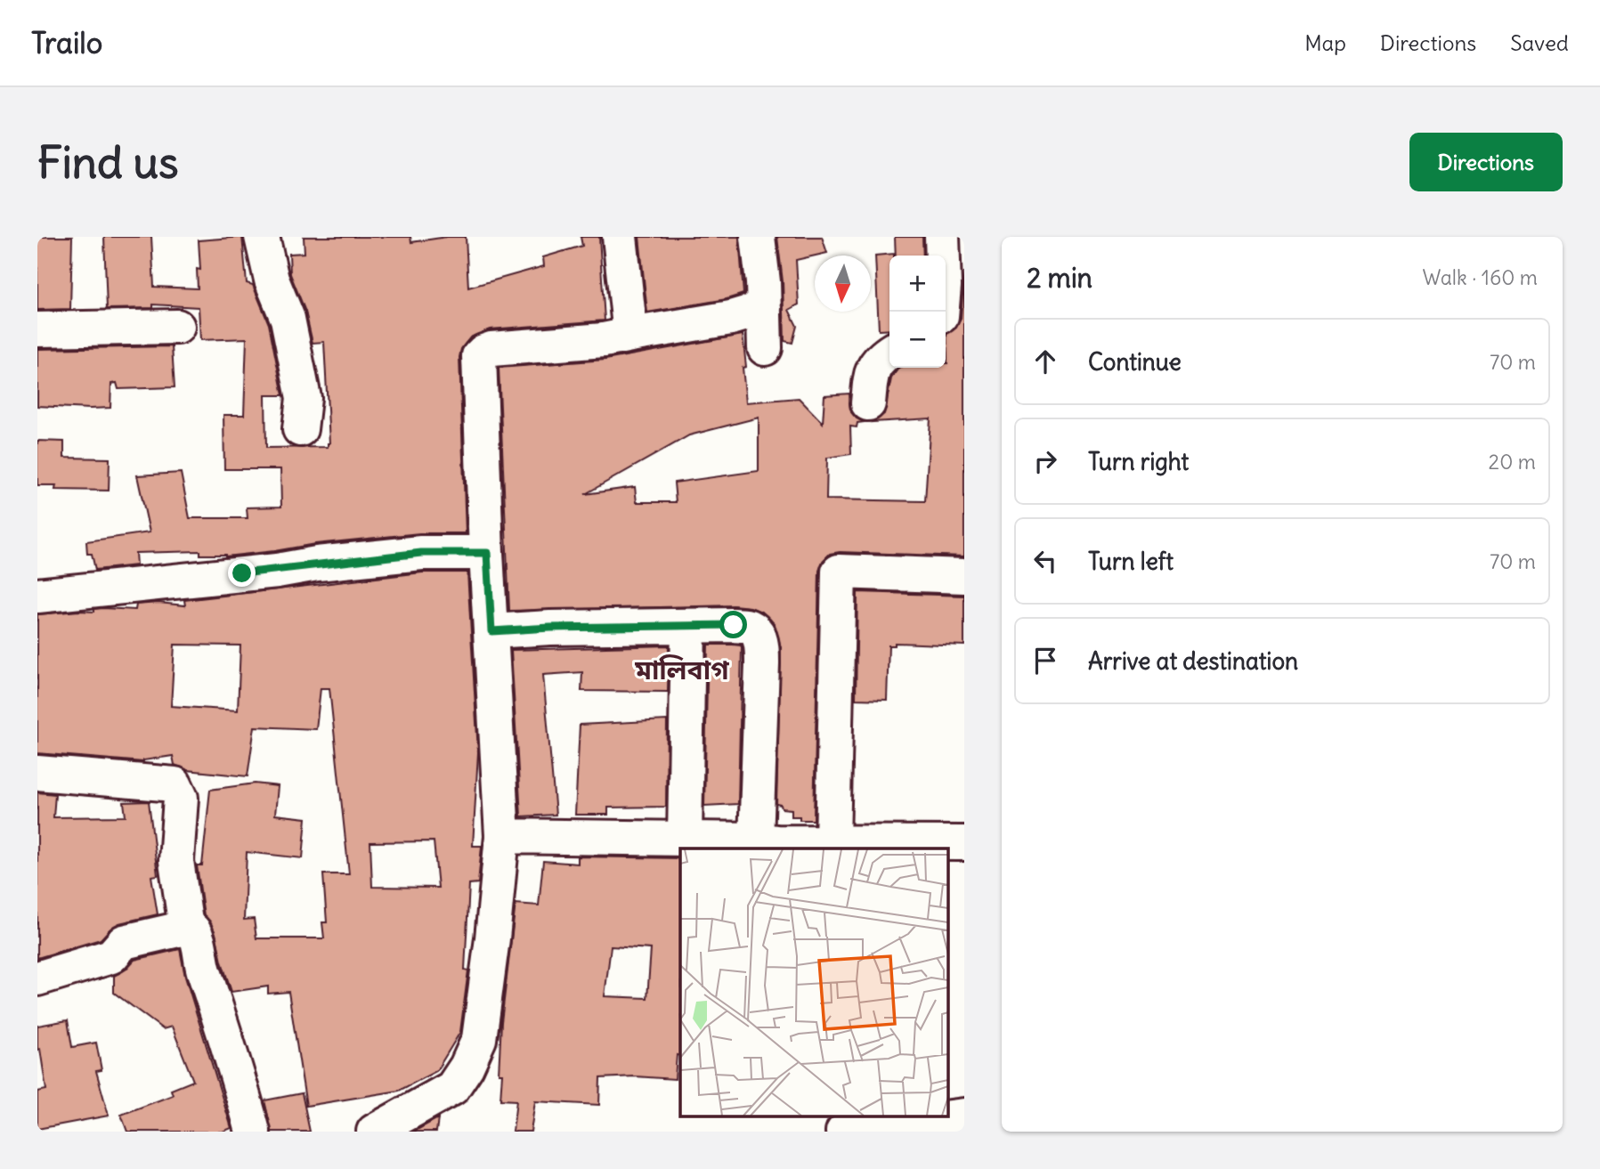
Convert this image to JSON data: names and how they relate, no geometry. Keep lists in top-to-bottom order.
{
  "districts": ["মালিবাগ"],
  "north": "bottom",
  "page": {
    "header": "Trailo",
    "nav": ["Map", "Directions", "Saved"],
    "buttons": "Directions",
    "title": "Find us",
    "heading": ["2 min", "Walk · 160 m"],
    "map_buttons": ["+", "−"],
    "list": [
      ["Continue", "70 m"],
      ["Turn right", "20 m"],
      ["Turn left", "70 m"],
      "Arrive at destination"
    ]
  }
}
